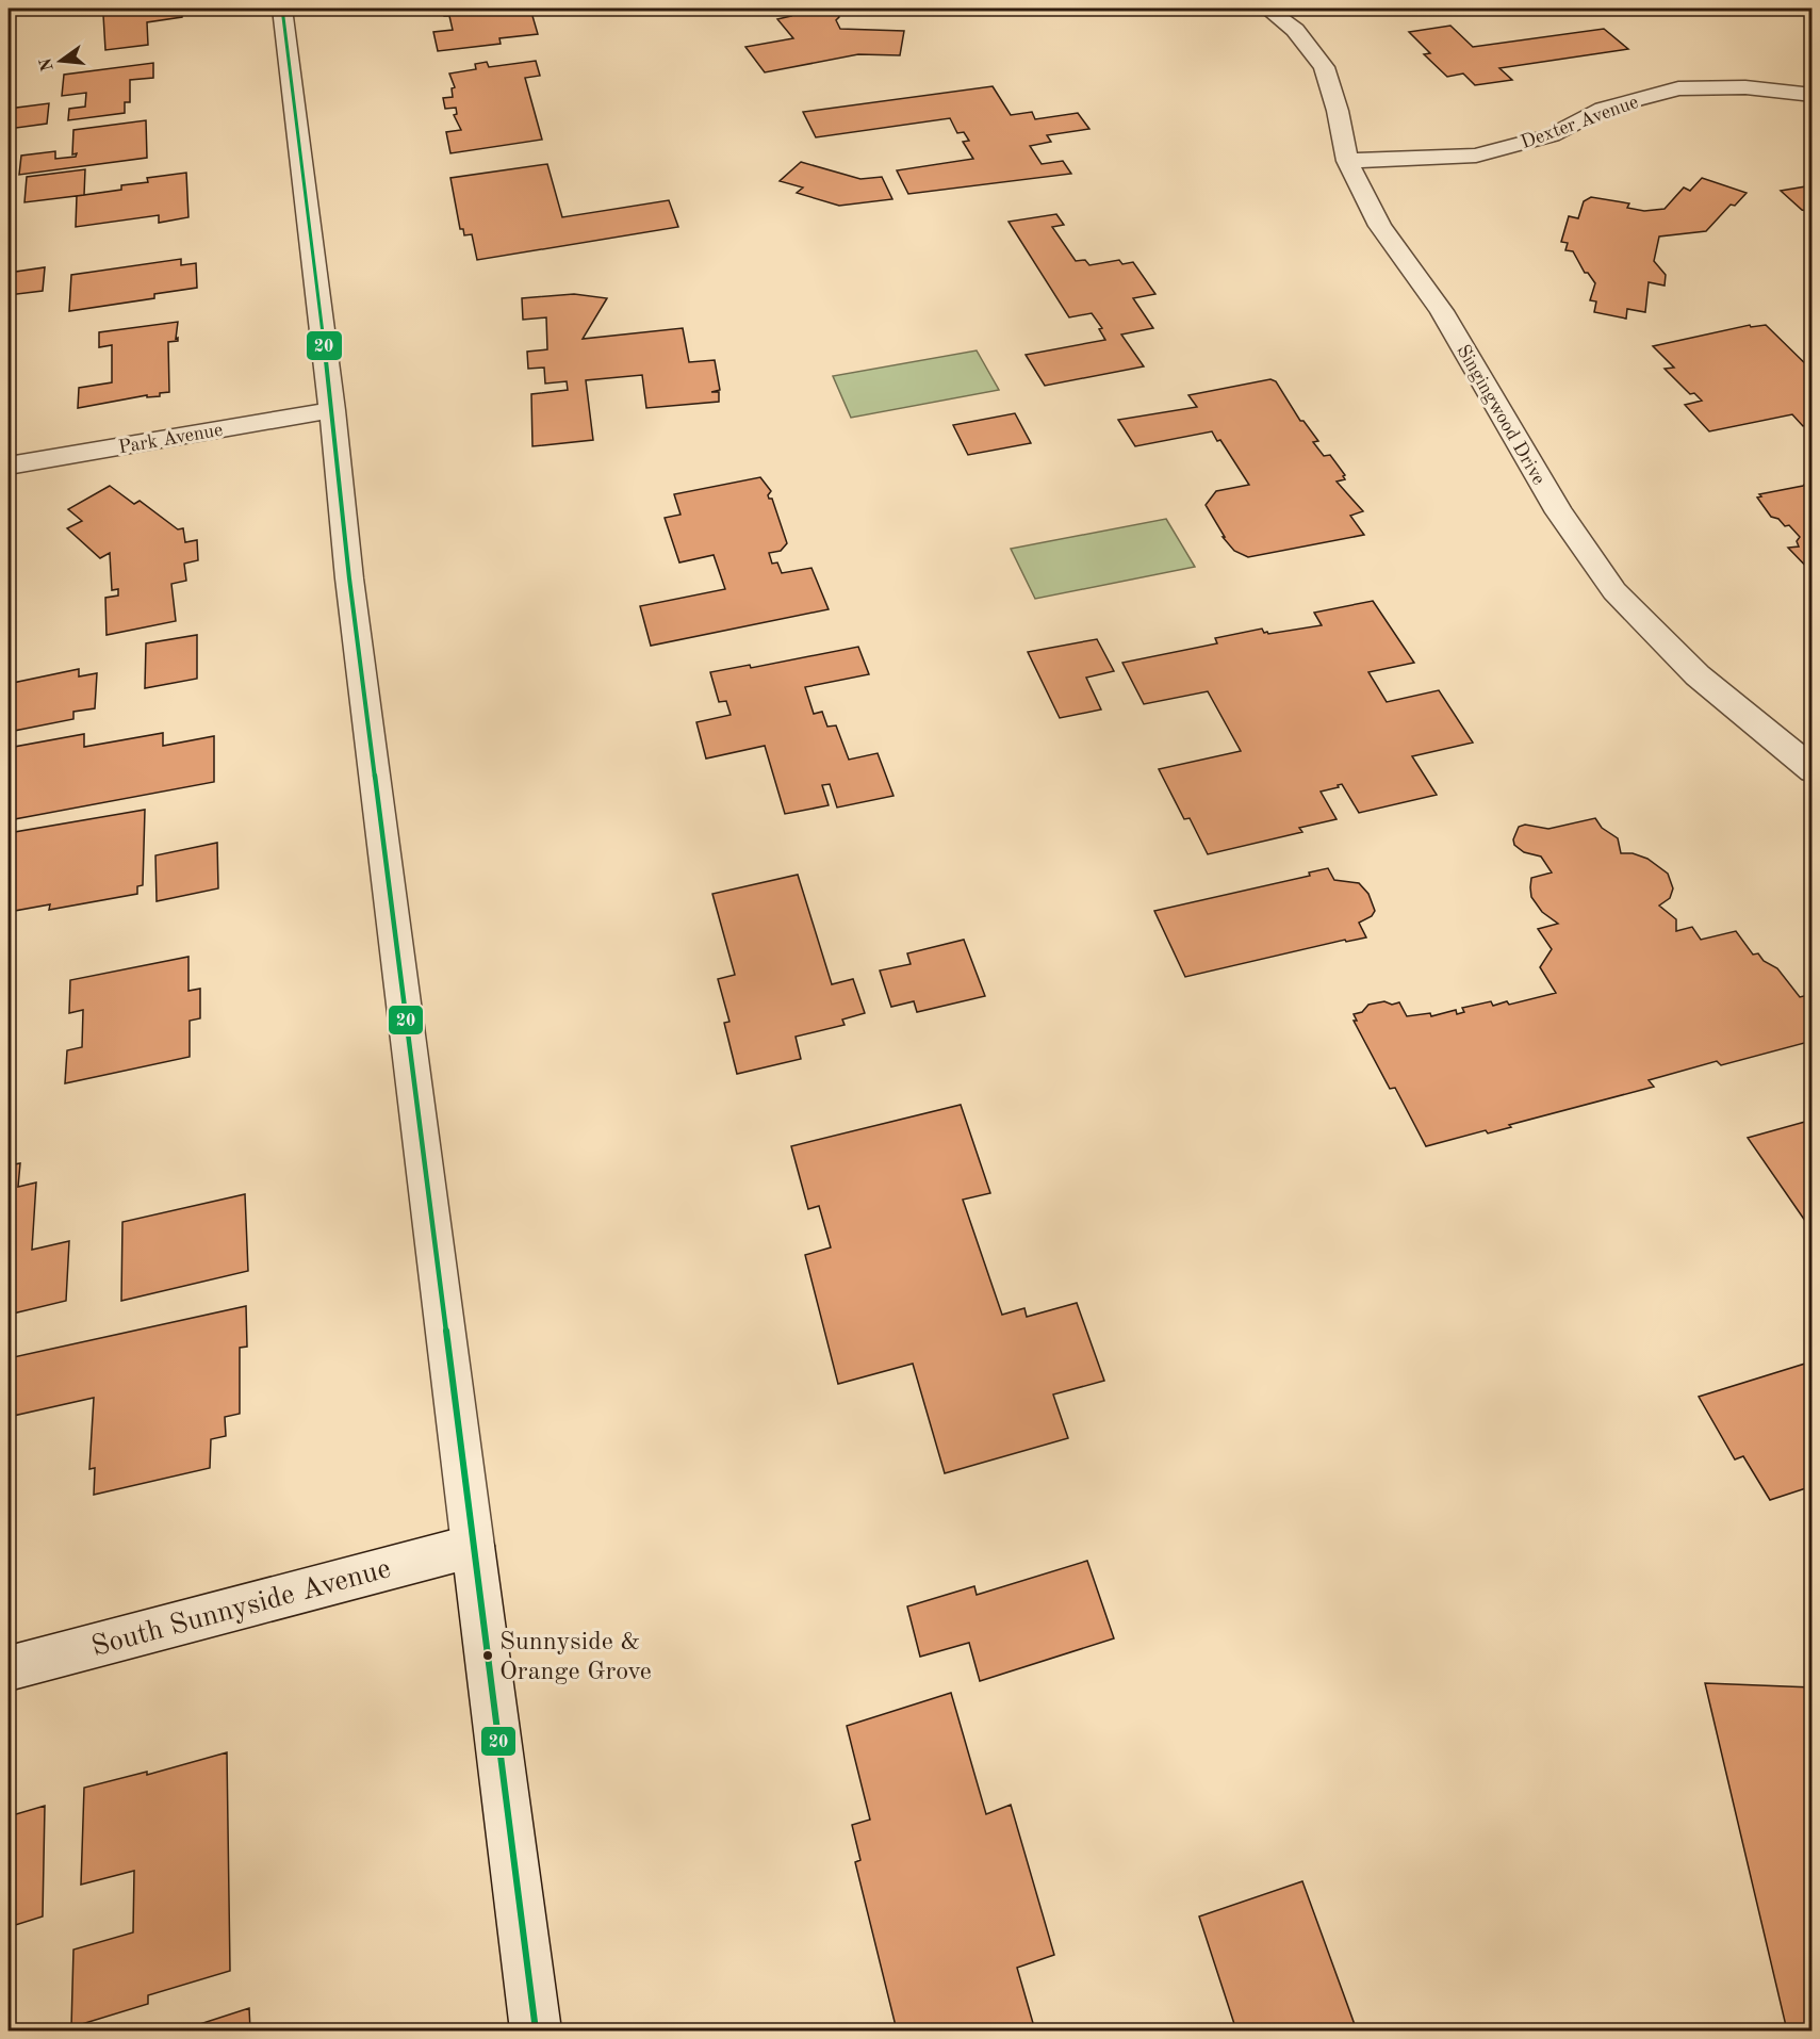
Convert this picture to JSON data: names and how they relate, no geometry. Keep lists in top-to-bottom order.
{
  "streets": {
    "street": [
      "Dexter Avenue",
      "Singingwood Drive",
      "Park Avenue",
      "South Sunnyside Avenue"
    ]
  },
  "crossings": [
    ["Dexter Avenue", "Singingwood Drive"]
  ],
  "places": ["Sunnyside & Orange Grove"],
  "lines": ["transit line 20"],
  "north": "left"
}
